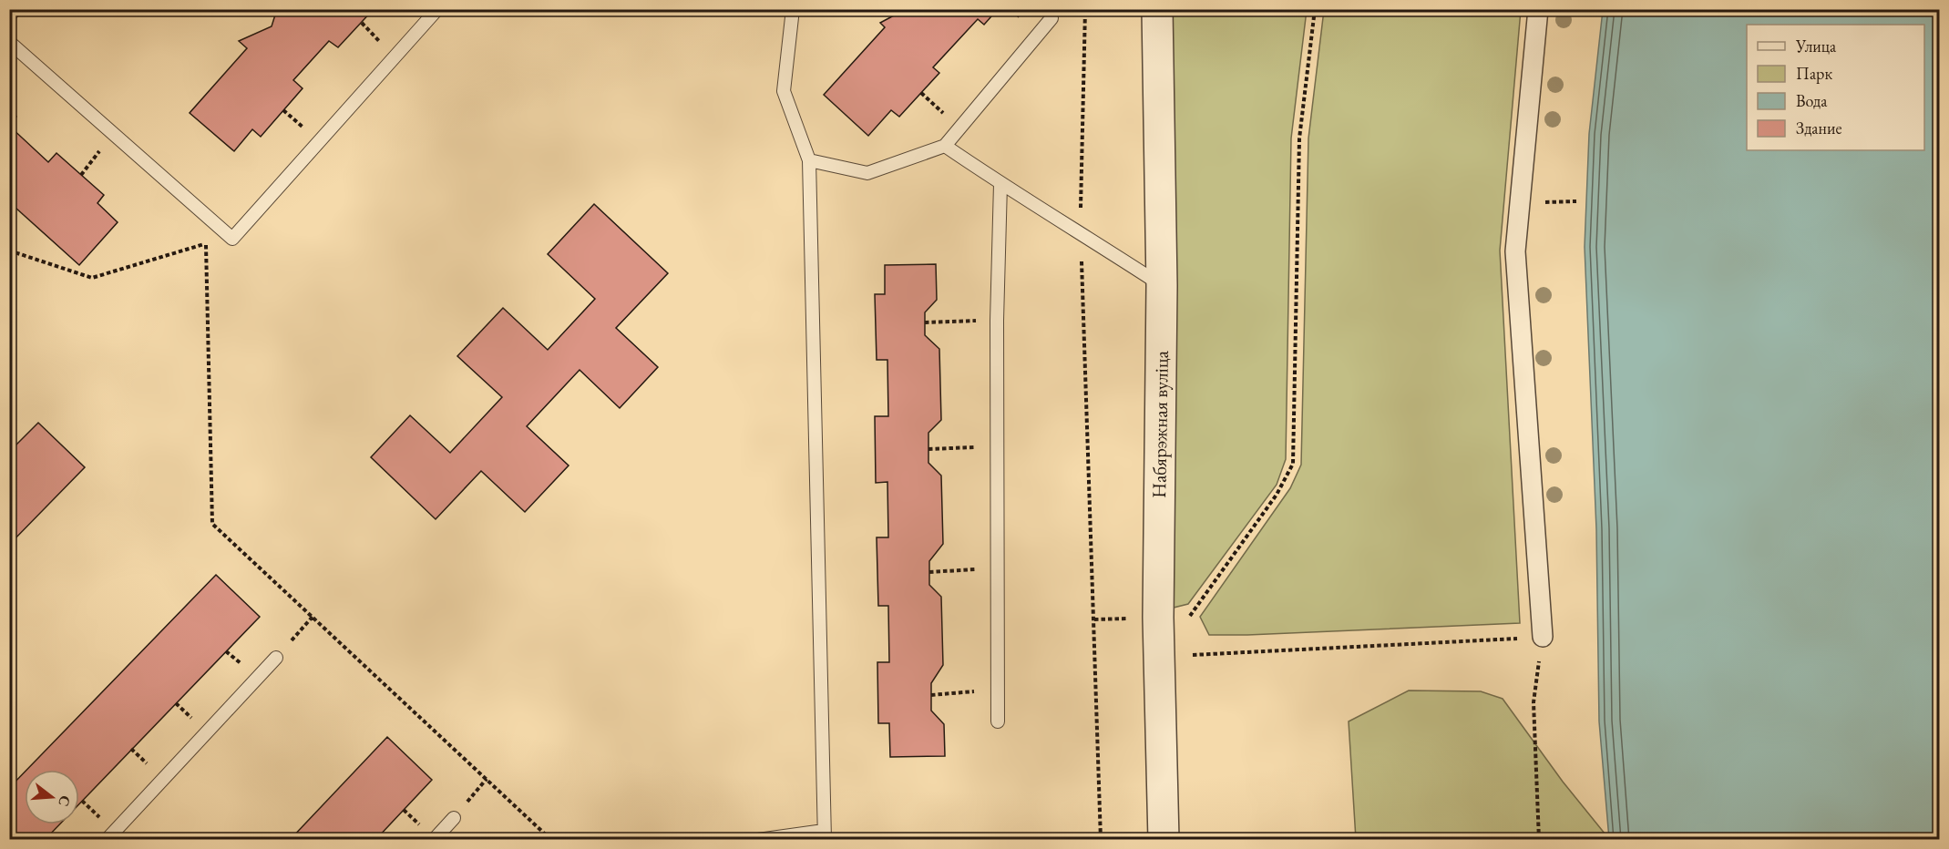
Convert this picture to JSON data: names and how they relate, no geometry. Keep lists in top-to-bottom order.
{
  "streets": {
    "street": ["Набярэжная вуліца"]
  },
  "legend": [
    "Улица",
    "Парк",
    "Вода",
    "Здание"
  ],
  "north": "right"
}
